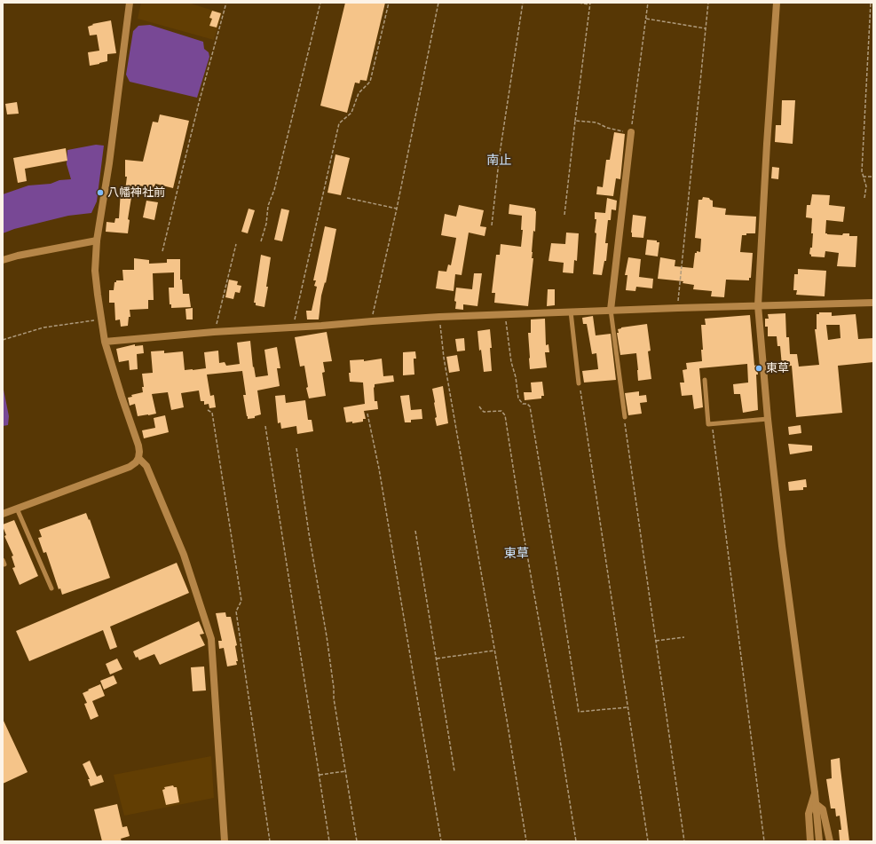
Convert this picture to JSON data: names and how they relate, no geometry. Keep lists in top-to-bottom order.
{
  "districts": ["南止", "東草"],
  "places": ["八幡神社前", "東草"]
}
